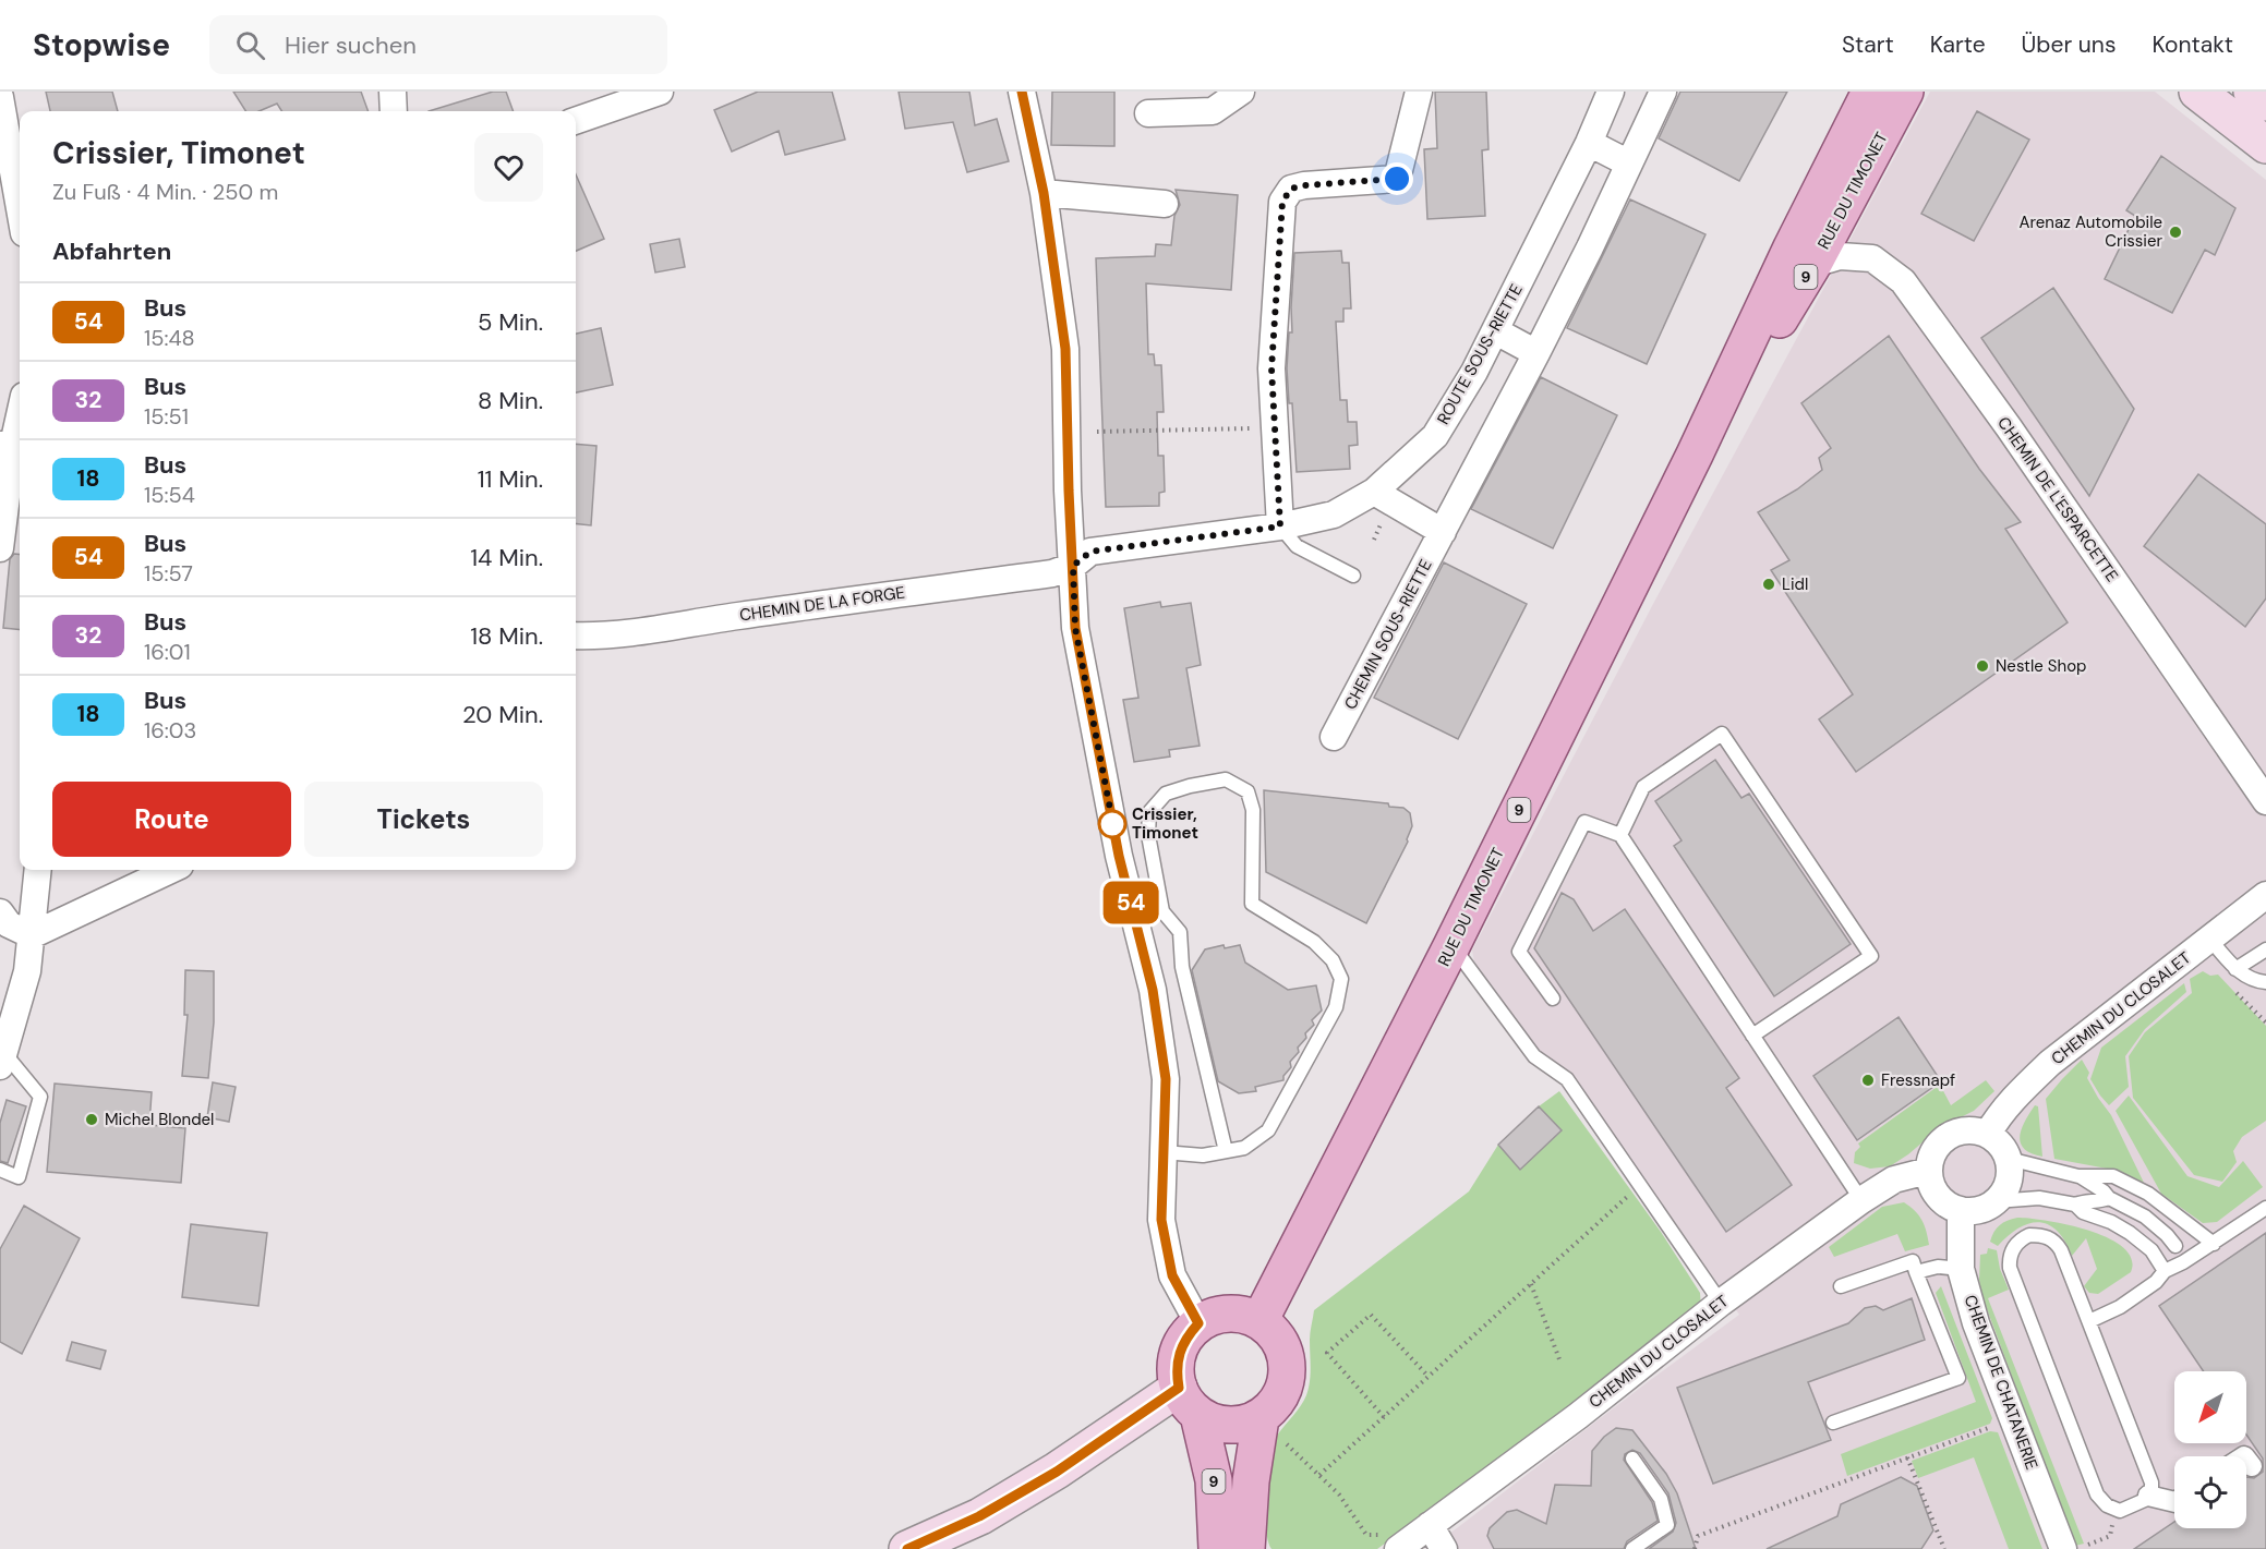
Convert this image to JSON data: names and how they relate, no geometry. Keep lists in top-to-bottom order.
{
  "streets": {
    "main road": ["RUE DU TIMONET", "9"],
    "street": [
      "ROUTE SOUS-RIETTE",
      "CHEMIN DE L'ESPARCETTE",
      "CHEMIN DE LA FORGE",
      "CHEMIN SOUS-RIETTE",
      "CHEMIN DU CLOSALET",
      "CHEMIN DE CHATANERIE"
    ]
  },
  "crossings": [
    ["RUE DU TIMONET", "9"],
    ["RUE DU TIMONET", "CHEMIN DE L'ESPARCETTE"],
    ["ROUTE SOUS-RIETTE", "CHEMIN DE LA FORGE"],
    ["CHEMIN DU CLOSALET", "CHEMIN DE CHATANERIE"]
  ],
  "places": [
    "Arenaz Automobile Crissier",
    "Lidl",
    "Nestle Shop",
    "Crissier, Timonet",
    "Fressnapf",
    "Michel Blondel"
  ],
  "lines": ["bus line 54"],
  "north": "bottom left",
  "page": {
    "header": "Stopwise",
    "search": "Hier suchen",
    "nav": [
      "Start",
      "Karte",
      "Über uns",
      "Kontakt"
    ],
    "on_map": "54",
    "heading": [
      ["Crissier, Timonet", "Zu Fuß · 4 Min. · 250 m"],
      "Abfahrten"
    ],
    "list": [
      {
        "mark": "54",
        "name": "Bus",
        "note": "15:48",
        "value": "5 Min."
      },
      {
        "mark": "32",
        "name": "Bus",
        "note": "15:51",
        "value": "8 Min."
      },
      {
        "mark": "18",
        "name": "Bus",
        "note": "15:54",
        "value": "11 Min."
      },
      {
        "mark": "54",
        "name": "Bus",
        "note": "15:57",
        "value": "14 Min."
      },
      {
        "mark": "32",
        "name": "Bus",
        "note": "16:01",
        "value": "18 Min."
      },
      {
        "mark": "18",
        "name": "Bus",
        "note": "16:03",
        "value": "20 Min."
      }
    ],
    "buttons": ["Route", "Tickets"]
  }
}
